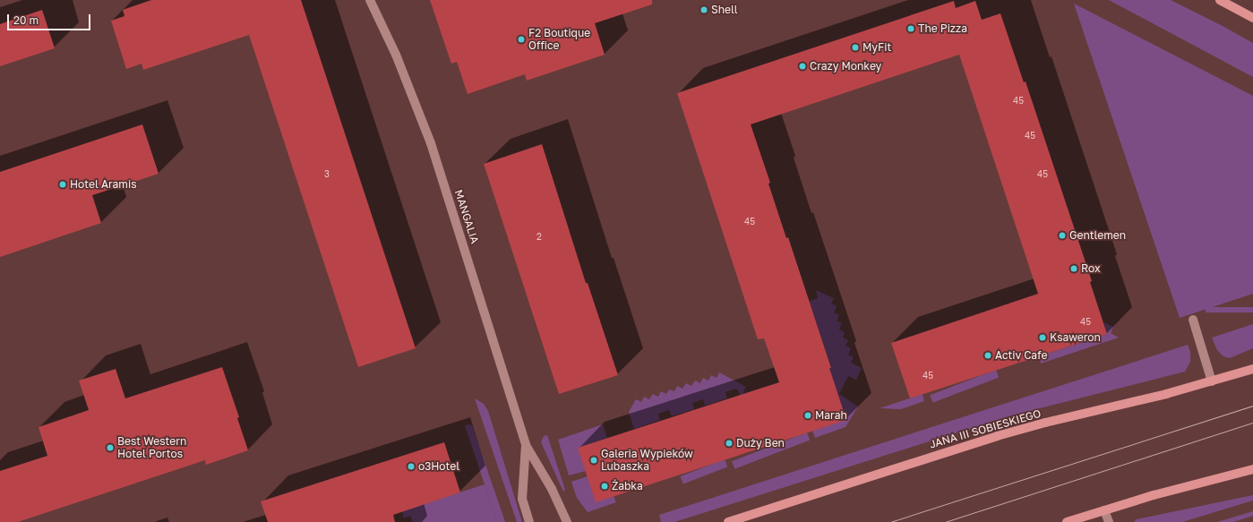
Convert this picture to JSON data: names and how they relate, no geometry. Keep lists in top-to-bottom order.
{
  "streets": {
    "main road": ["JANA III SOBIESKIEGO"],
    "street": ["MANGALIA"]
  },
  "places": [
    "Shell",
    "The Pizza",
    "F2 Boutique Office",
    "MyFit",
    "Crazy Monkey",
    "Hotel Aramis",
    "Gentlemen",
    "Rox",
    "Ksaweron",
    "Activ Cafe",
    "Marah",
    "Duży Ben",
    "Best Western Hotel Portos",
    "Galeria Wypieków Lubaszka",
    "o3Hotel",
    "Żabka"
  ],
  "house_numbers": [
    "45",
    "45",
    "3",
    "45",
    "45",
    "2",
    "45",
    "45"
  ],
  "scale_bar": "20 m"
}
